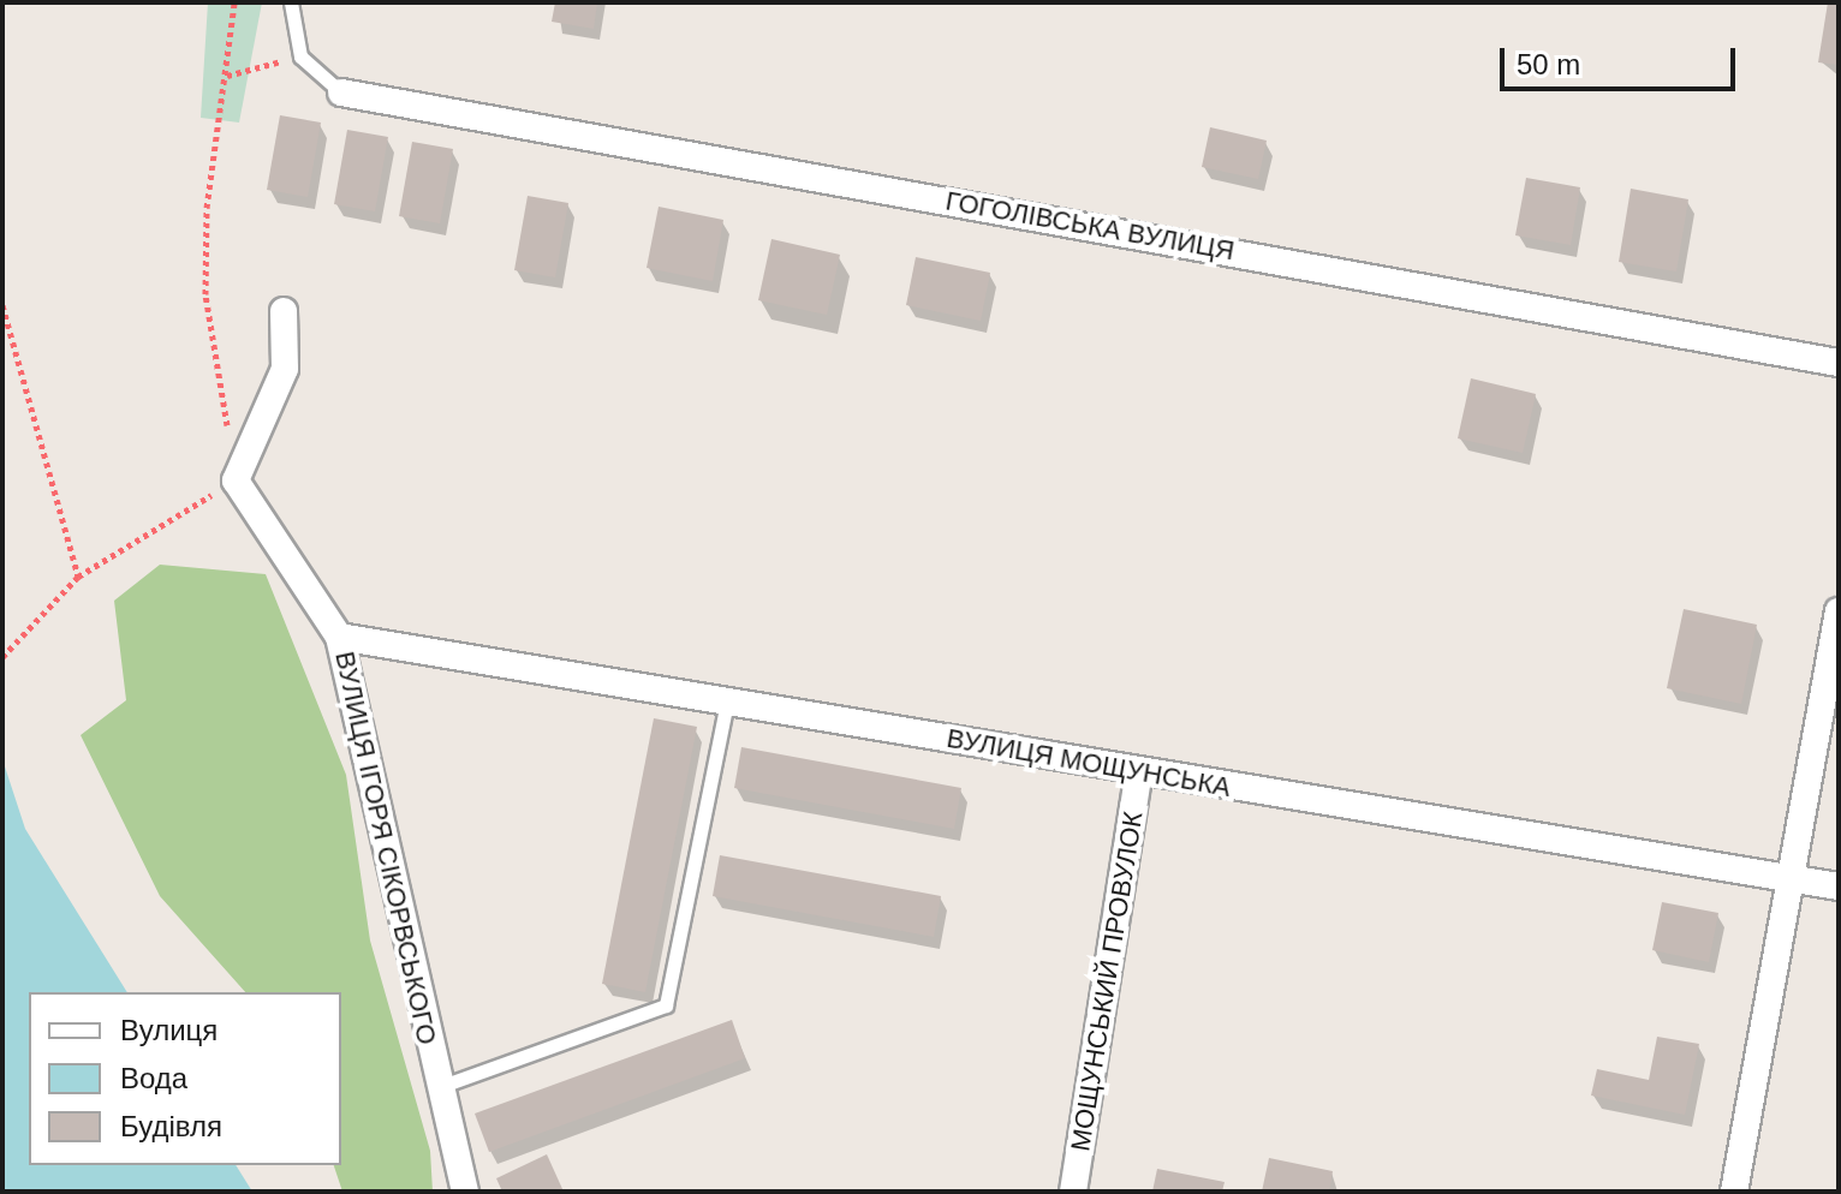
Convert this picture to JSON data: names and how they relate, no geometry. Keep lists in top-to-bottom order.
{
  "streets": {
    "street": [
      "ГОГОЛІВСЬКА ВУЛИЦЯ",
      "ВУЛИЦЯ МОЩУНСЬКА",
      "ВУЛИЦЯ ІГОРЯ СІКОРВСЬКОГО",
      "МОЩУНСЬКИЙ ПРОВУЛОК"
    ]
  },
  "crossings": [
    ["ВУЛИЦЯ МОЩУНСЬКА", "ВУЛИЦЯ ІГОРЯ СІКОРВСЬКОГО"],
    ["ВУЛИЦЯ МОЩУНСЬКА", "МОЩУНСЬКИЙ ПРОВУЛОК"]
  ],
  "legend": ["Вулиця", "Вода", "Будівля"],
  "scale_bar": "50 m"
}
